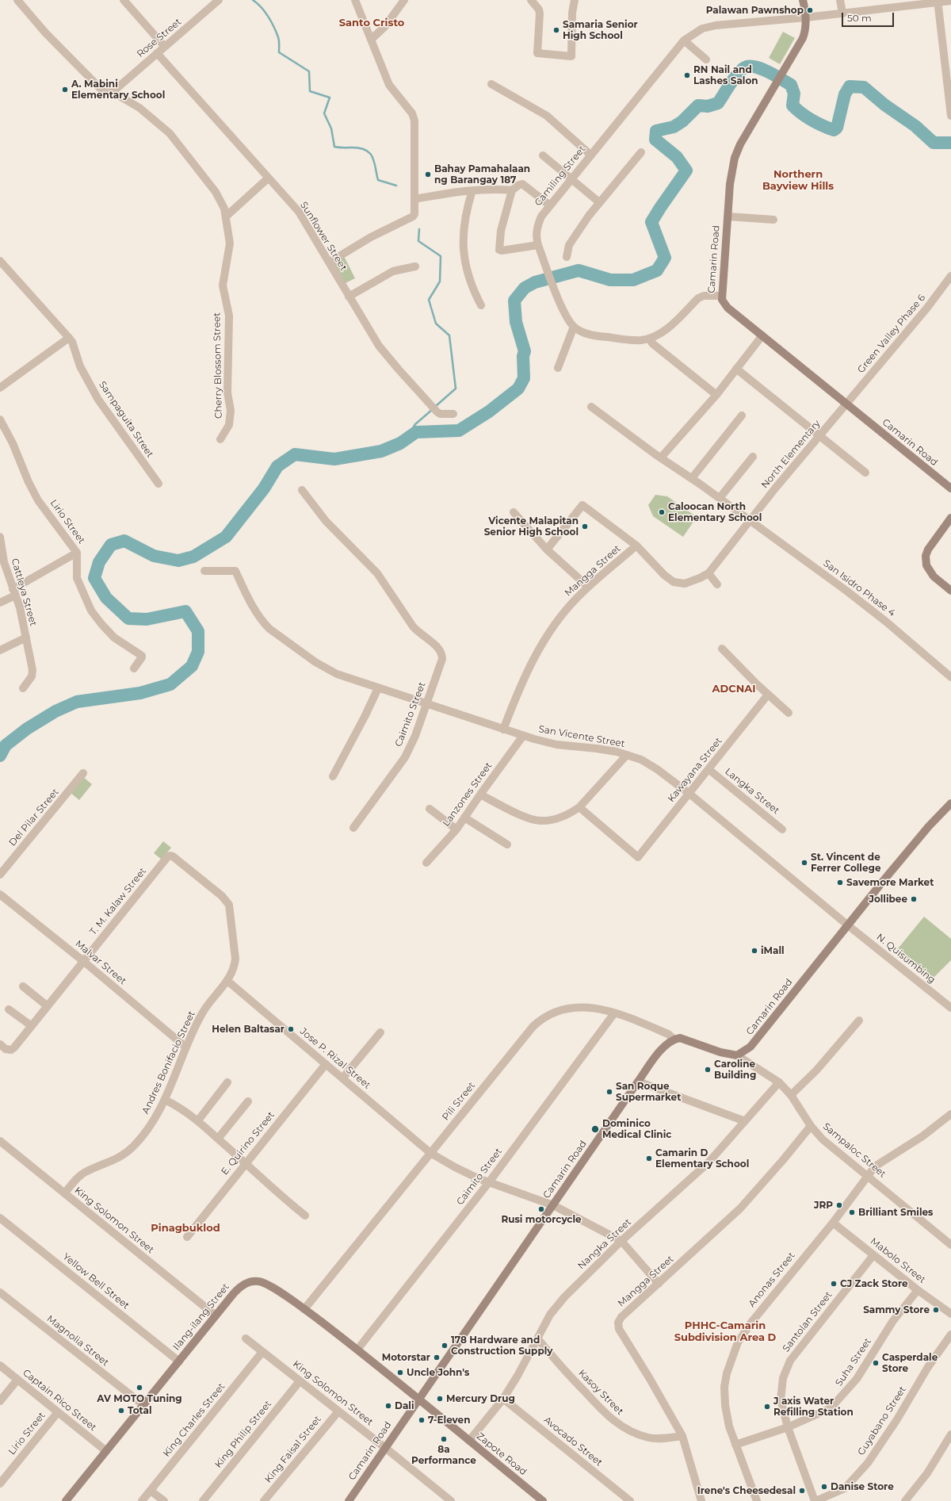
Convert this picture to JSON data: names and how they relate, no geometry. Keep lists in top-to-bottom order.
{
  "streets": {
    "main road": ["Camarin Road", "Ilang-ilang Street", "Zapote Road"],
    "street": [
      "Rose Street",
      "Camiling Street",
      "Sunflower Street",
      "Green Valley Phase 6",
      "Cherry Blossom Street",
      "Sampaguita Street",
      "North Elementary",
      "Lirio Street",
      "Mangga Street",
      "San Isidro Phase 4",
      "Cattleya Street",
      "Caimito Street",
      "San Vicente Street",
      "Kawayana Street",
      "Langka Street",
      "Lanzones Street",
      "Del Pilar Street",
      "T. M. Kalaw Street",
      "N. Quisumbing",
      "Malvar Street",
      "Jose P. Rizal Street",
      "Andres Bonifacio Street",
      "Pili Street",
      "E. Quirino Street",
      "Sampaloc Street",
      "King Solomon Street",
      "Nangka Street",
      "Mabolo Street",
      "Anonas Street",
      "Yellow Bell Street",
      "Santolan Street",
      "Magnolia Street",
      "Suha Street",
      "Kasoy Street",
      "Captain Rico Street",
      "King Charles Street",
      "Guyabano Street",
      "King Philip Street",
      "Avocado Street",
      "King Faisal Street"
    ]
  },
  "crossings": [
    ["Rose Street", "Sunflower Street"],
    ["Rose Street", "Cherry Blossom Street"],
    ["Camiling Street", "Camarin Road"],
    ["Camarin Road", "Green Valley Phase 6"],
    ["Camarin Road", "North Elementary"],
    ["Camarin Road", "San Vicente Street"],
    ["Camarin Road", "N. Quisumbing"],
    ["Camarin Road", "Jose P. Rizal Street"],
    ["Camarin Road", "Pili Street"],
    ["Camarin Road", "Sampaloc Street"],
    ["Camarin Road", "King Solomon Street"],
    ["Camarin Road", "Ilang-ilang Street"],
    ["Camarin Road", "Zapote Road"],
    ["Green Valley Phase 6", "North Elementary"],
    ["North Elementary", "Mangga Street"],
    ["North Elementary", "San Isidro Phase 4"],
    ["Lirio Street", "Captain Rico Street"],
    ["Mangga Street", "San Vicente Street"],
    ["Mangga Street", "Sampaloc Street"],
    ["Mangga Street", "Kasoy Street"],
    ["Caimito Street", "San Vicente Street"],
    ["Caimito Street", "Jose P. Rizal Street"],
    ["Caimito Street", "Pili Street"],
    ["Caimito Street", "Ilang-ilang Street"],
    ["San Vicente Street", "Kawayana Street"],
    ["San Vicente Street", "Lanzones Street"],
    ["San Vicente Street", "N. Quisumbing"],
    ["Kawayana Street", "Langka Street"],
    ["T. M. Kalaw Street", "Malvar Street"],
    ["T. M. Kalaw Street", "Andres Bonifacio Street"],
    ["Malvar Street", "Andres Bonifacio Street"],
    ["Jose P. Rizal Street", "Andres Bonifacio Street"],
    ["Jose P. Rizal Street", "Pili Street"],
    ["Jose P. Rizal Street", "E. Quirino Street"],
    ["Jose P. Rizal Street", "Nangka Street"],
    ["Andres Bonifacio Street", "King Solomon Street"],
    ["Pili Street", "Ilang-ilang Street"],
    ["Sampaloc Street", "Nangka Street"],
    ["Sampaloc Street", "Anonas Street"],
    ["King Solomon Street", "Ilang-ilang Street"],
    ["King Solomon Street", "King Charles Street"],
    ["King Solomon Street", "King Philip Street"],
    ["King Solomon Street", "King Faisal Street"],
    ["Nangka Street", "Kasoy Street"],
    ["Nangka Street", "Avocado Street"],
    ["Nangka Street", "Zapote Road"],
    ["Mabolo Street", "Anonas Street"],
    ["Mabolo Street", "Santolan Street"],
    ["Mabolo Street", "Suha Street"],
    ["Anonas Street", "Suha Street"],
    ["Yellow Bell Street", "Ilang-ilang Street"],
    ["Ilang-ilang Street", "Magnolia Street"],
    ["Ilang-ilang Street", "Captain Rico Street"],
    ["Ilang-ilang Street", "Zapote Road"],
    ["Santolan Street", "Suha Street"],
    ["Santolan Street", "Guyabano Street"]
  ],
  "districts": [
    "Santo Cristo",
    "Northern Bayview Hills",
    "ADCNAI",
    "Pinagbuklod",
    "PHHC-Camarin Subdivision Area D"
  ],
  "places": [
    "Palawan Pawnshop",
    "Samaria Senior High School",
    "RN Nail and Lashes Salon",
    "A. Mabini Elementary School",
    "Bahay Pamahalaan ng Barangay 187",
    "Caloocan North Elementary School",
    "Vicente Malapitan Senior High School",
    "St. Vincent de Ferrer College",
    "Savemore Market",
    "Jollibee",
    "iMall",
    "Helen Baltasar",
    "Caroline Building",
    "San Roque Supermarket",
    "Dominico Medical Clinic",
    "Camarin D Elementary School",
    "JRP",
    "Rusi motorcycle",
    "Brilliant Smiles",
    "CJ Zack Store",
    "Sammy Store",
    "178 Hardware and Construction Supply",
    "Motorstar",
    "Casperdale Store",
    "Uncle John's",
    "AV MOTO Tuning",
    "Mercury Drug",
    "Dali",
    "J axis Water Refilling Station",
    "Total",
    "7-Eleven",
    "8a Performance",
    "Danise Store",
    "Irene's Cheesedesal"
  ],
  "scale_bar": "50 m"
}
